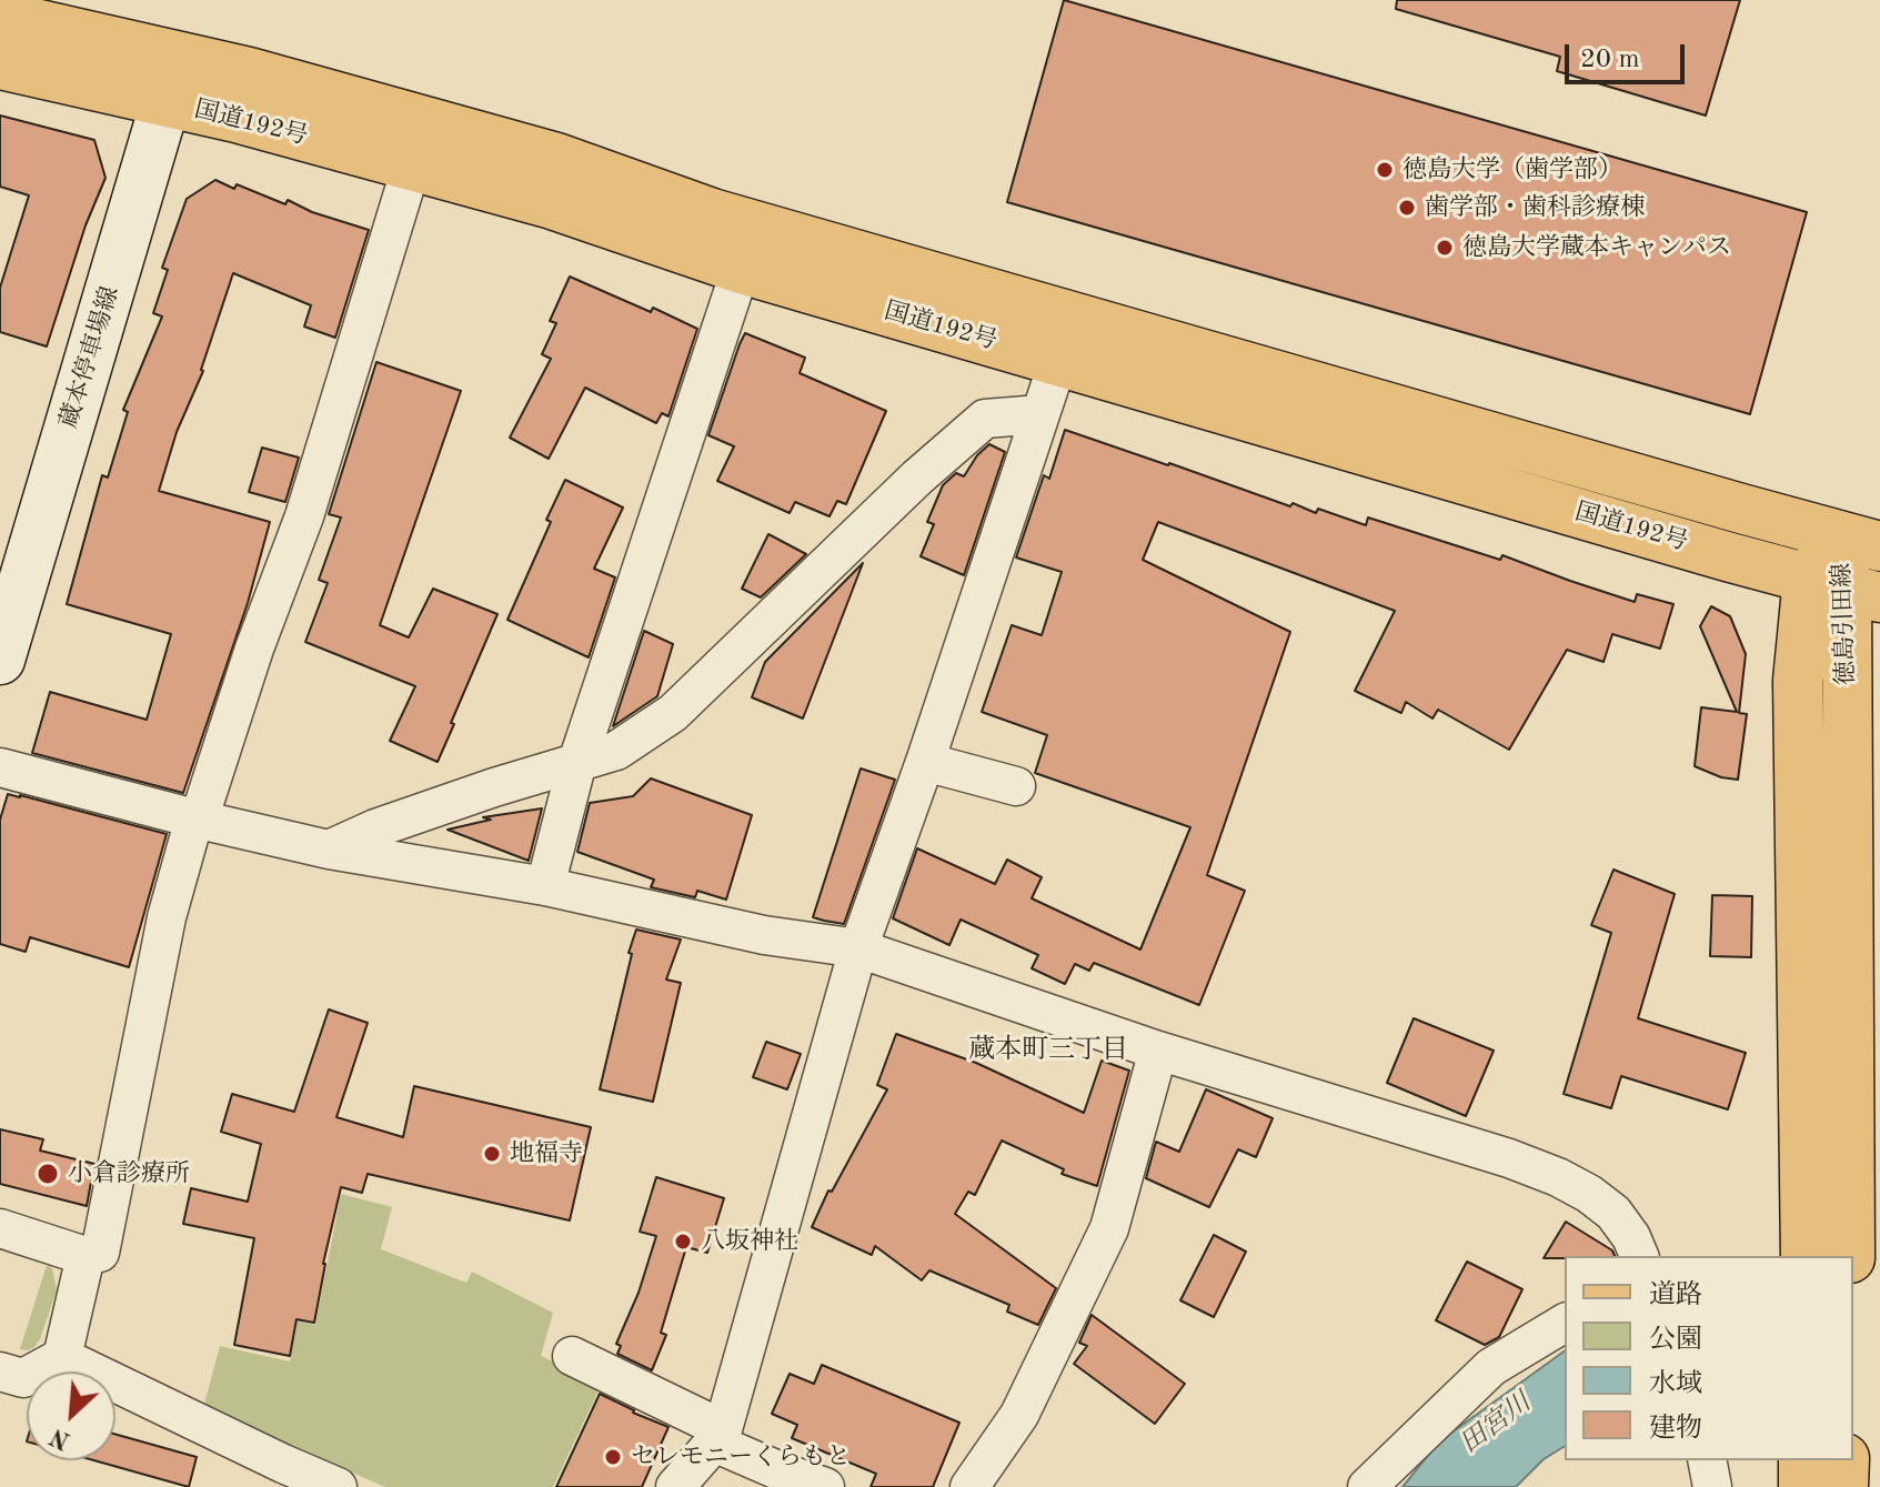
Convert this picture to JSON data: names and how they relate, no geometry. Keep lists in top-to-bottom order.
{
  "streets": {
    "main road": ["国道192号", "蔵本停車場線", "徳島引田線"]
  },
  "crossings": [
    ["国道192号", "蔵本停車場線"],
    ["国道192号", "徳島引田線"]
  ],
  "districts": ["蔵本町三丁目"],
  "water": ["田宮川"],
  "places": [
    "徳島大学（歯学部）",
    "歯学部・歯科診療棟",
    "徳島大学蔵本キャンパス",
    "地福寺",
    "小倉診療所",
    "八坂神社",
    "セレモニーくらもと"
  ],
  "legend": [
    "道路",
    "公園",
    "水域",
    "建物"
  ],
  "scale_bar": "20 m",
  "north": "bottom left"
}
